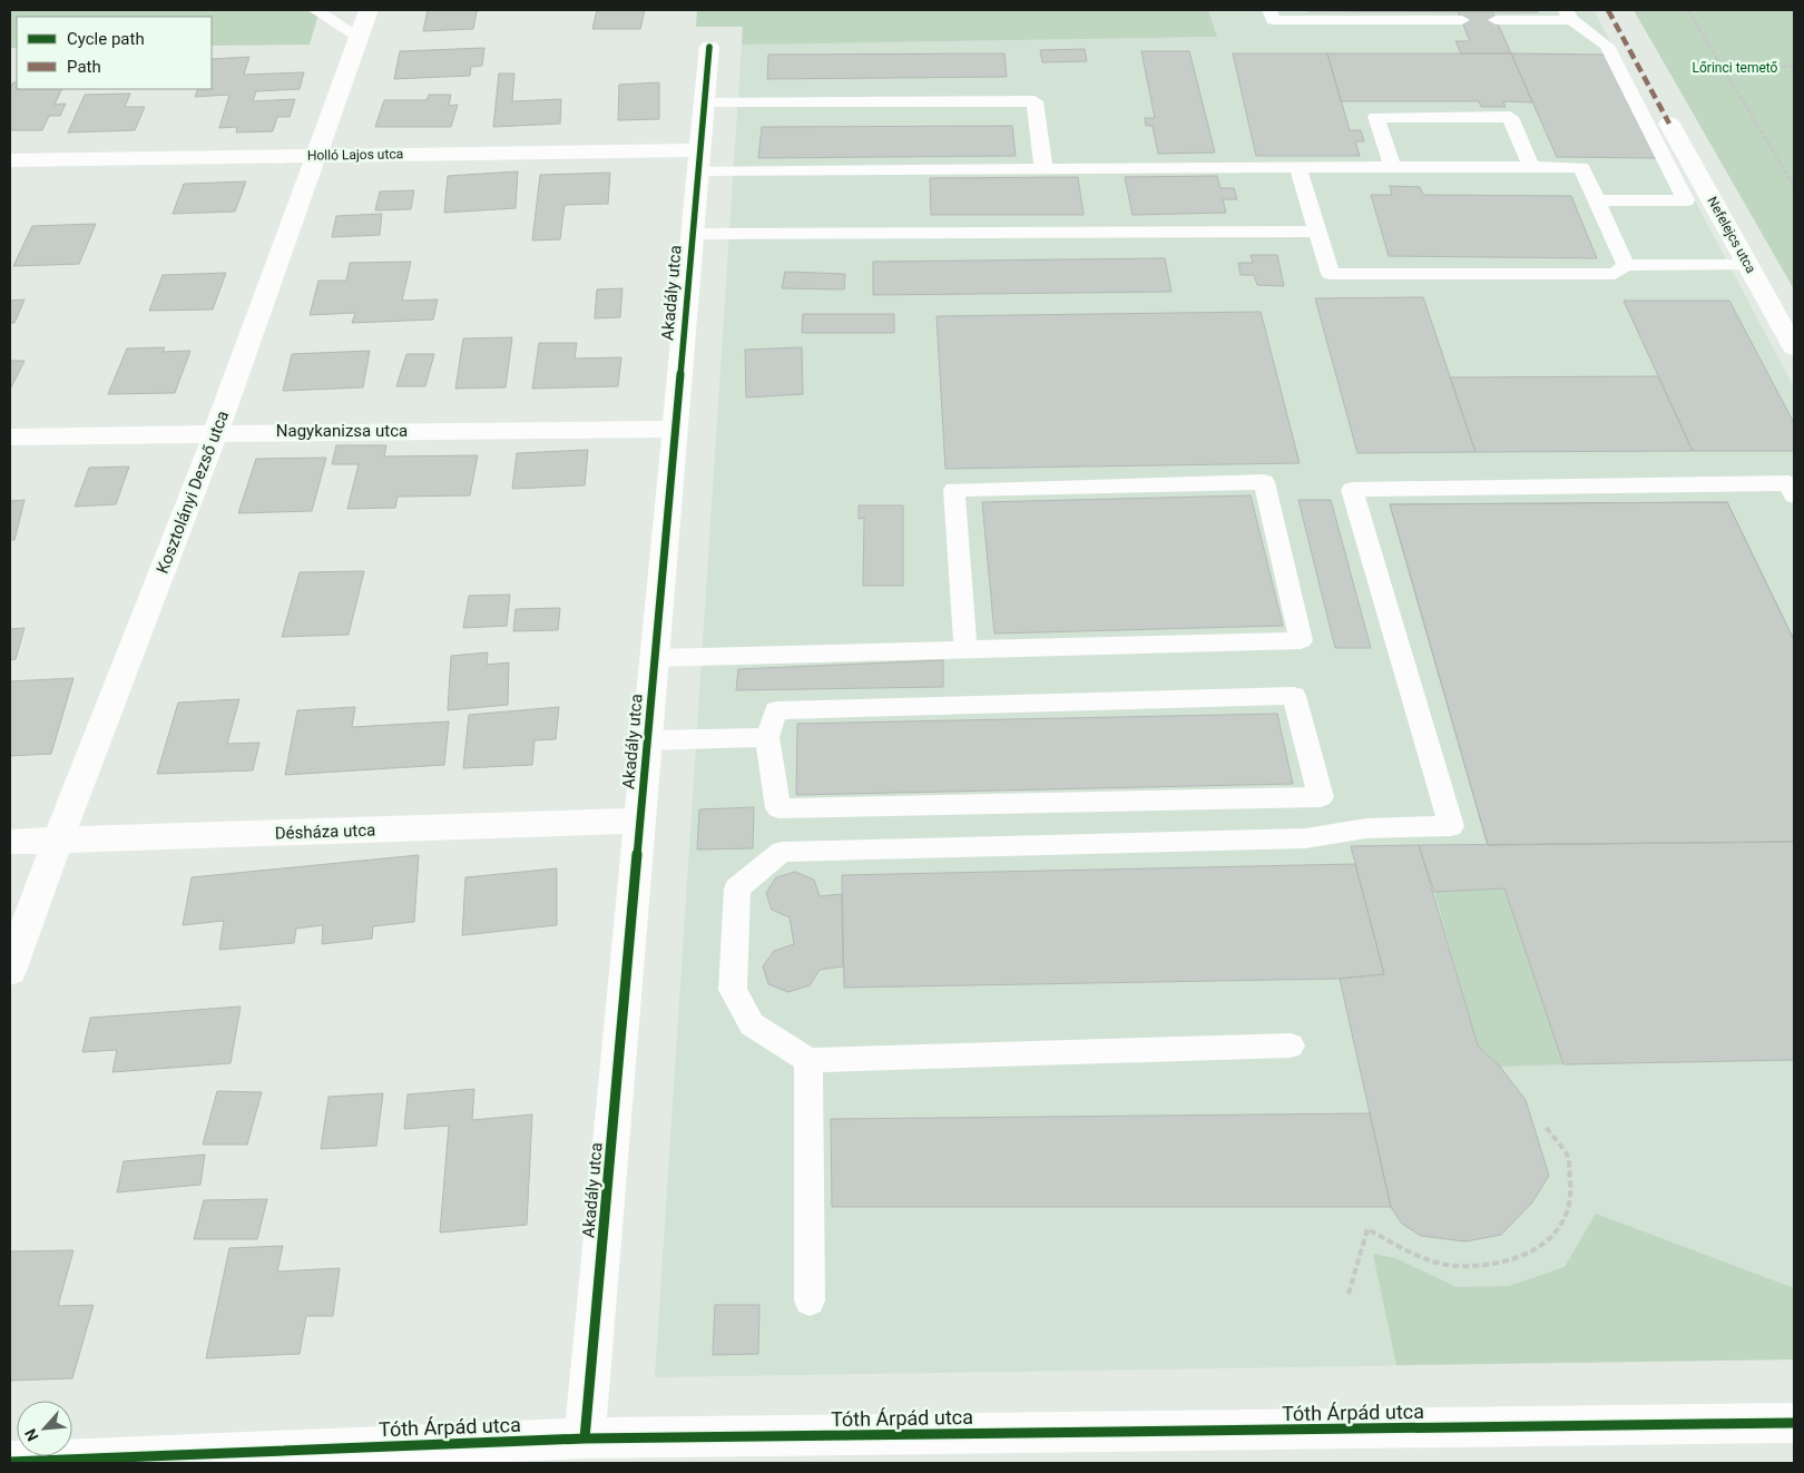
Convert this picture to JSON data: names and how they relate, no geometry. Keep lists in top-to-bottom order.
{
  "streets": {
    "street": [
      "Holló Lajos utca",
      "Nefelejcs utca",
      "Akadály utca",
      "Nagykanizsa utca",
      "Kosztolányi Dezső utca",
      "Désháza utca",
      "Tóth Árpád utca"
    ]
  },
  "crossings": [
    ["Holló Lajos utca", "Akadály utca"],
    ["Holló Lajos utca", "Kosztolányi Dezső utca"],
    ["Akadály utca", "Nagykanizsa utca"],
    ["Akadály utca", "Désháza utca"],
    ["Akadály utca", "Tóth Árpád utca"],
    ["Nagykanizsa utca", "Kosztolányi Dezső utca"],
    ["Kosztolányi Dezső utca", "Désháza utca"]
  ],
  "parks": ["Lőrinci temető"],
  "legend": ["Cycle path", "Path"],
  "north": "bottom left"
}
